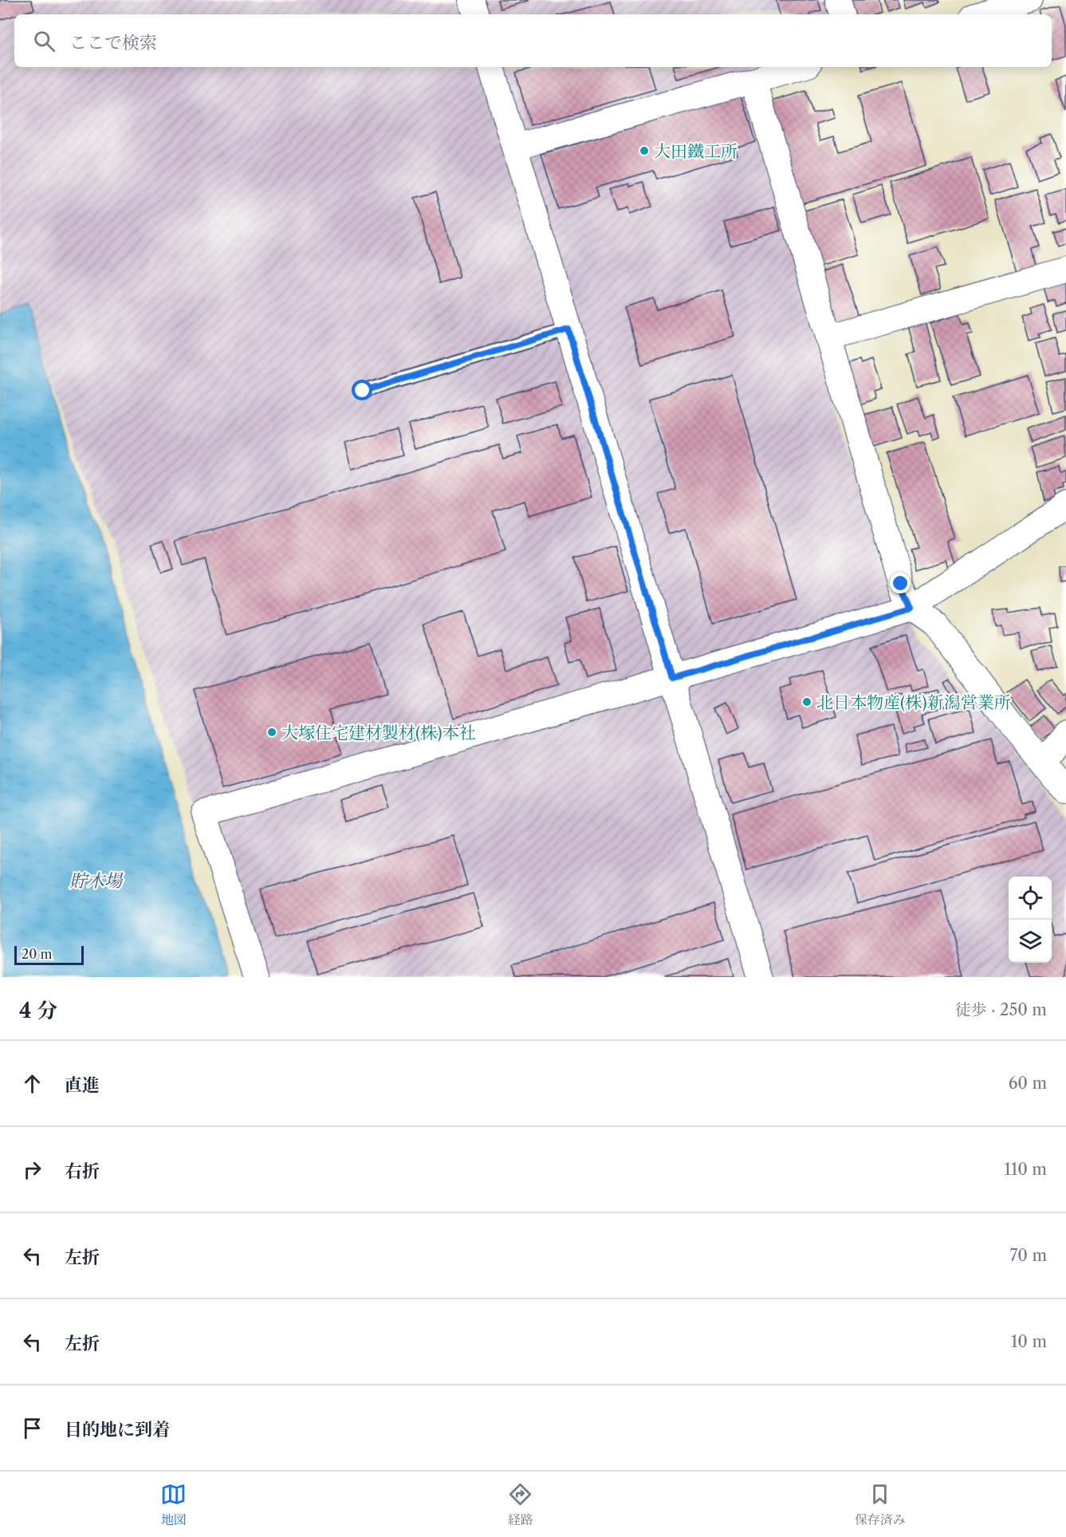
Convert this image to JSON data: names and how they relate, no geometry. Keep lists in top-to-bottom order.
{
  "water": ["貯木場"],
  "places": ["大田鐵工所", "北日本物産(株)新潟営業所", "大塚住宅建材製材(株)本社"],
  "scale_bar": "20 m",
  "page": {
    "search": "ここで検索",
    "scale": "20 m",
    "heading": ["4 分", "徒歩 · 250 m"],
    "list": [
      ["直進", "60 m"],
      ["右折", "110 m"],
      ["左折", "70 m"],
      ["左折", "10 m"],
      "目的地に到着"
    ],
    "nav": ["地図", "経路", "保存済み"]
  }
}
